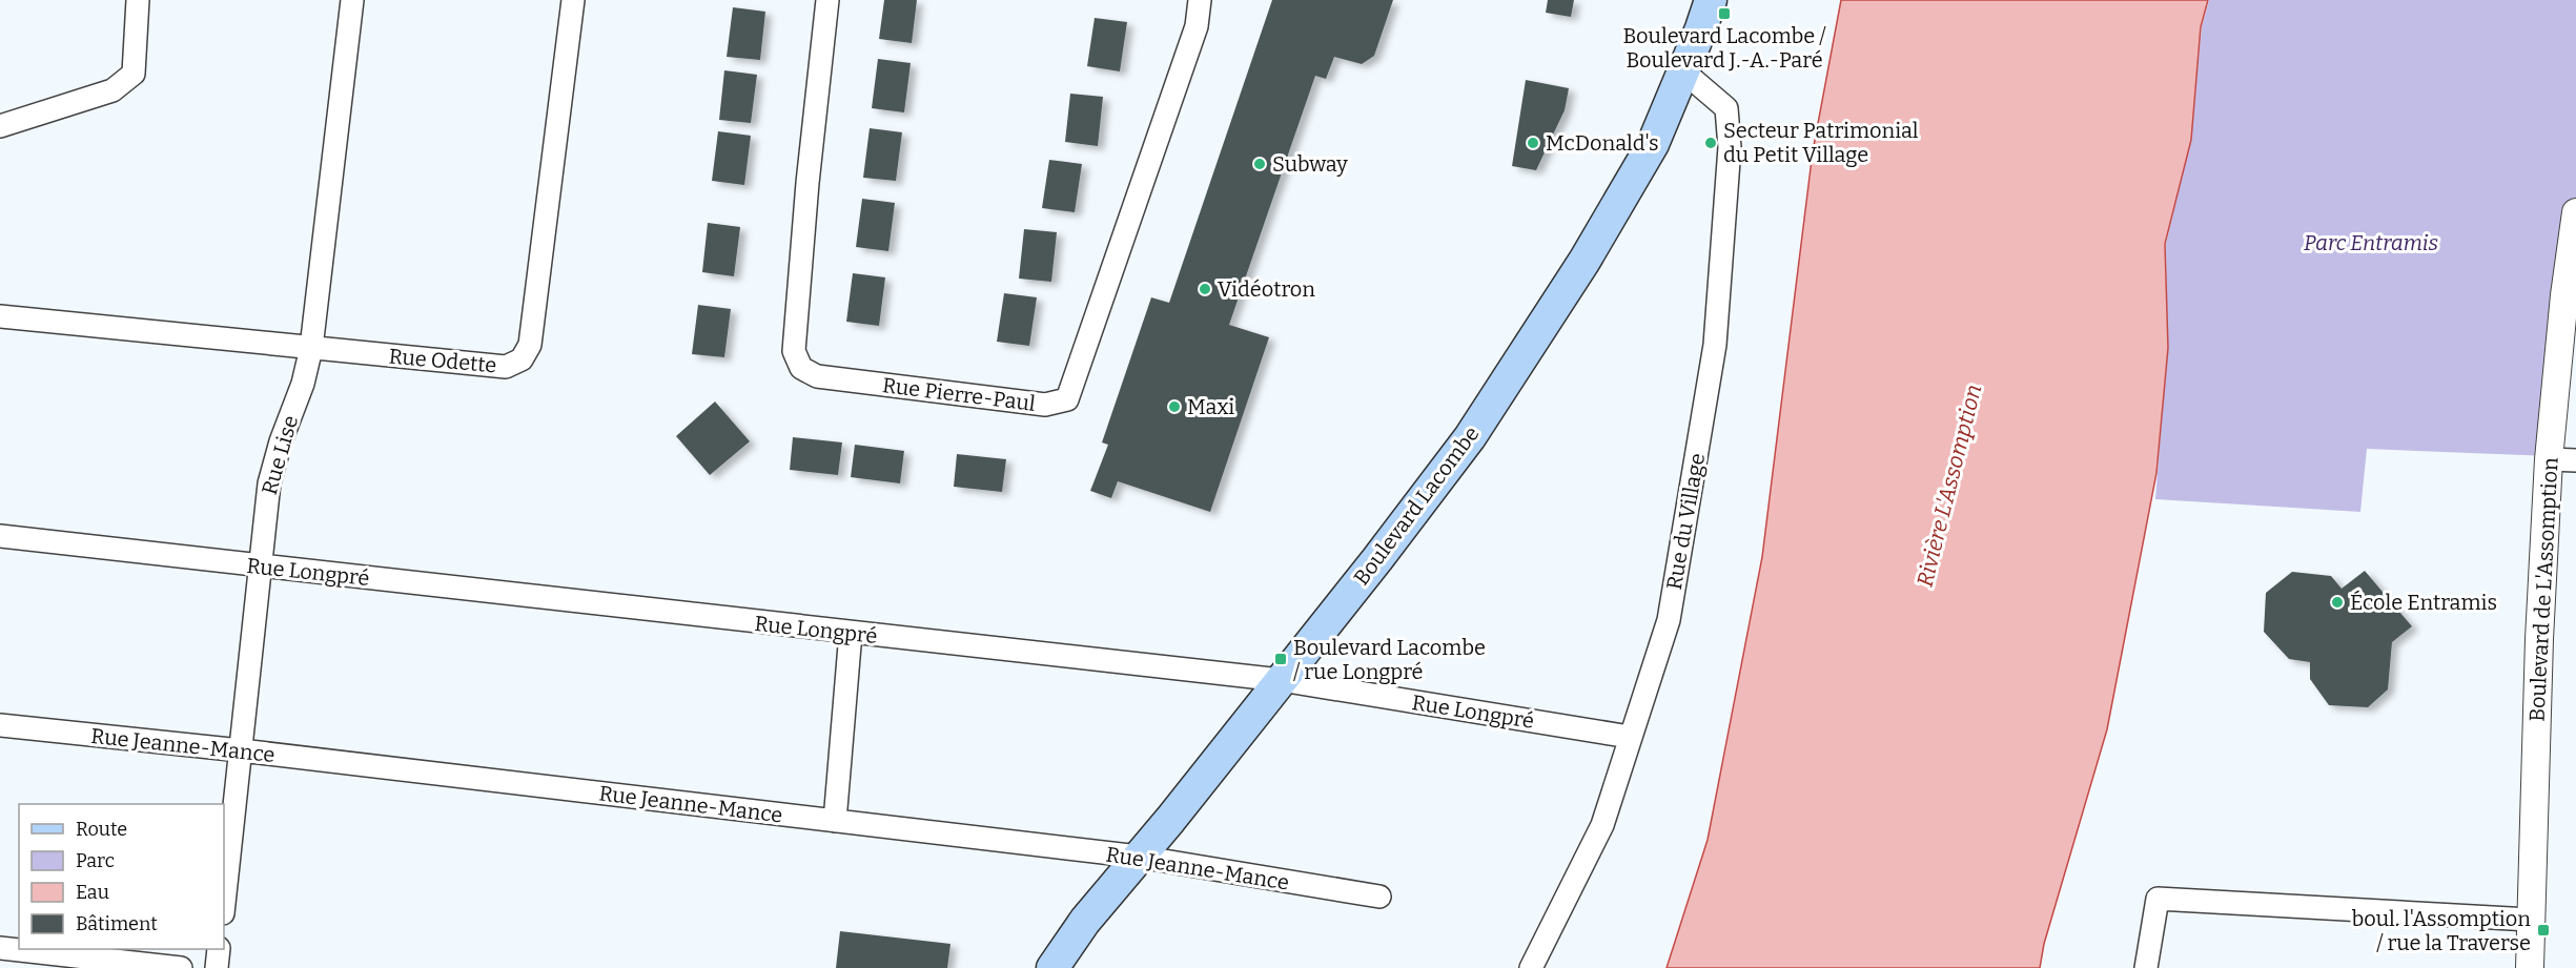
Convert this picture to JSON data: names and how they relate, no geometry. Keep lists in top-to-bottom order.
{
  "streets": {
    "main road": ["Boulevard Lacombe"],
    "street": [
      "Rue Odette",
      "Rue Pierre-Paul",
      "Rue Lise",
      "Rue du Village",
      "Rue Longpré",
      "Boulevard de L'Assomption",
      "Rue Jeanne-Mance"
    ]
  },
  "crossings": [
    ["Rue Odette", "Rue Lise"],
    ["Rue Lise", "Rue Longpré"],
    ["Rue Lise", "Rue Jeanne-Mance"],
    ["Boulevard Lacombe", "Rue du Village"],
    ["Boulevard Lacombe", "Rue Longpré"],
    ["Boulevard Lacombe", "Rue Jeanne-Mance"],
    ["Rue du Village", "Rue Longpré"]
  ],
  "water": ["Rivière L'Assomption"],
  "parks": ["Parc Entramis"],
  "places": {
    "transit": ["Boulevard Lacombe / Boulevard J.-A.-Paré", "Boulevard Lacombe / rue Longpré", "boul. l'Assomption / rue la Traverse"],
    "other": [
      "McDonald's",
      "Secteur Patrimonial du Petit Village",
      "Subway",
      "Vidéotron",
      "Maxi",
      "École Entramis"
    ]
  },
  "legend": [
    "Route",
    "Parc",
    "Eau",
    "Bâtiment"
  ]
}
